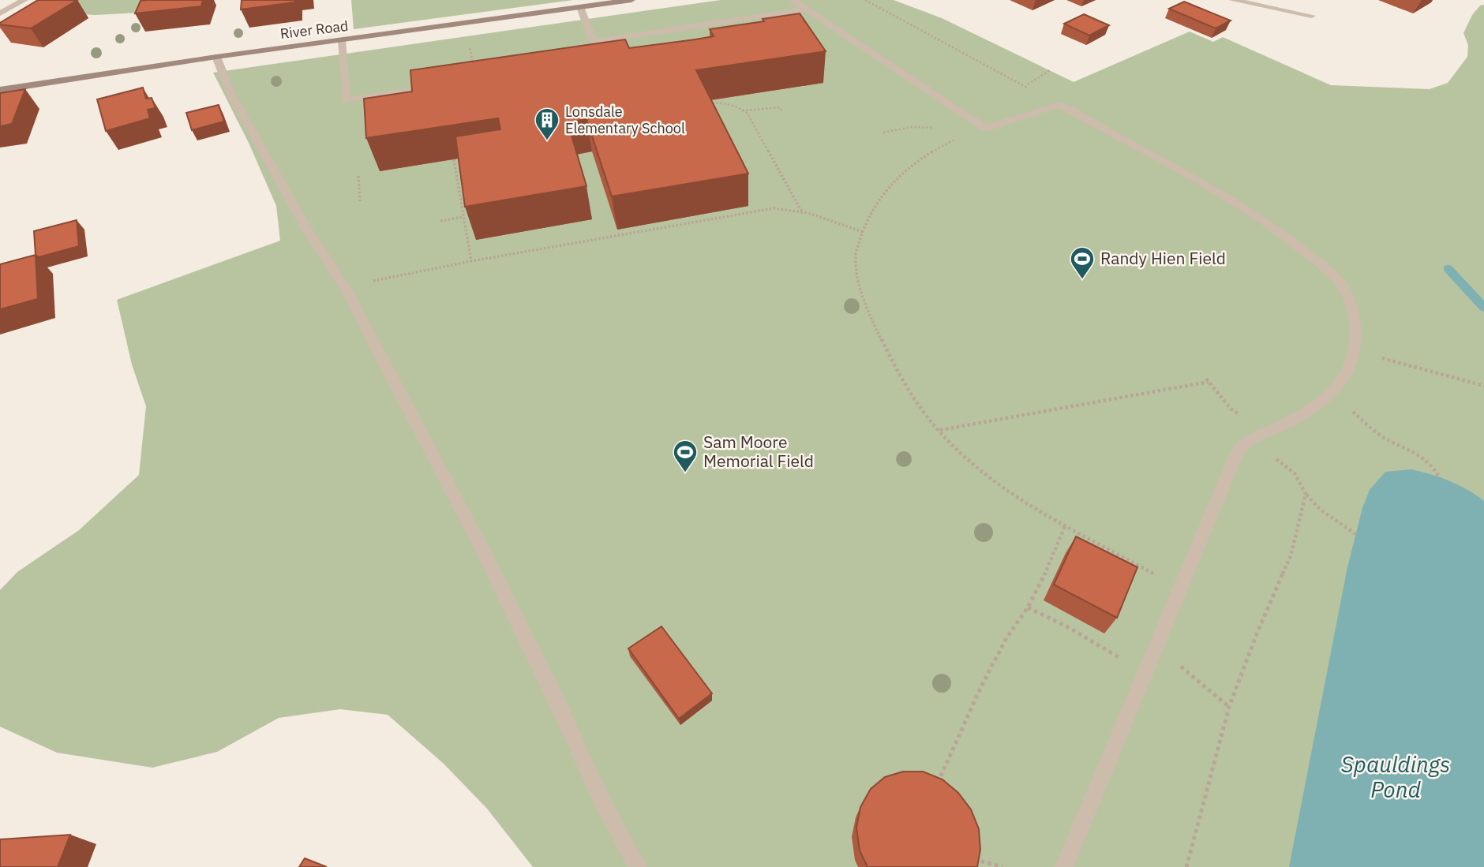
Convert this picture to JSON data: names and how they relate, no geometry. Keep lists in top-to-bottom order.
{
  "streets": {
    "main road": ["River Road"]
  },
  "water": ["Spauldings Pond"],
  "places": {
    "building": ["Lonsdale Elementary School"],
    "sports": ["Randy Hien Field", "Sam Moore Memorial Field"]
  }
}
